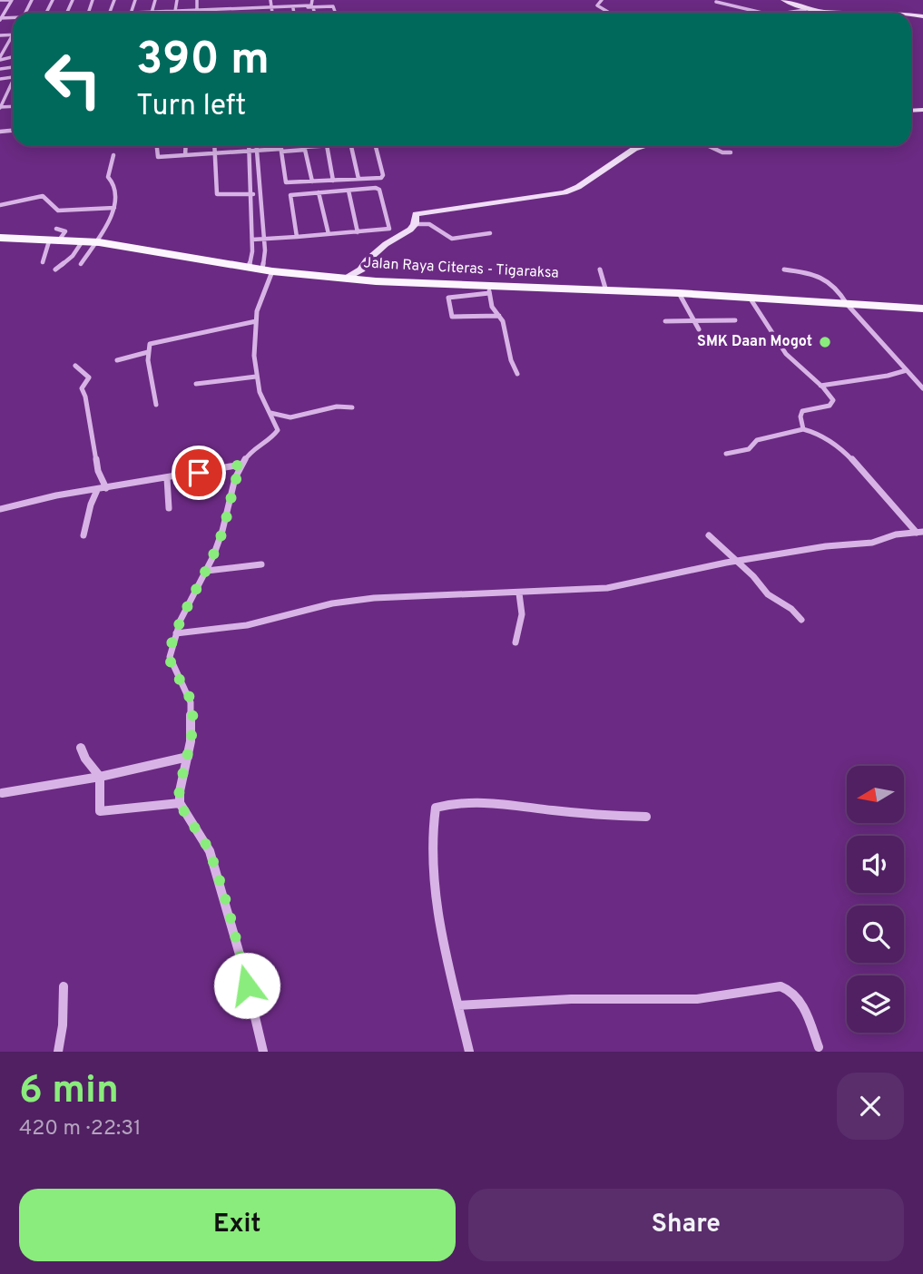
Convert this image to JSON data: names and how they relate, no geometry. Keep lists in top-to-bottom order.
{
  "streets": {
    "main road": ["Jalan Raya Citeras - Tigaraksa"]
  },
  "places": ["SMK Daan Mogot"],
  "north": "left",
  "page": {
    "turn": ["390 m", "Turn left"],
    "heading": ["6 min", "420 m · 22:31"],
    "buttons": ["Exit", "Share"]
  }
}
